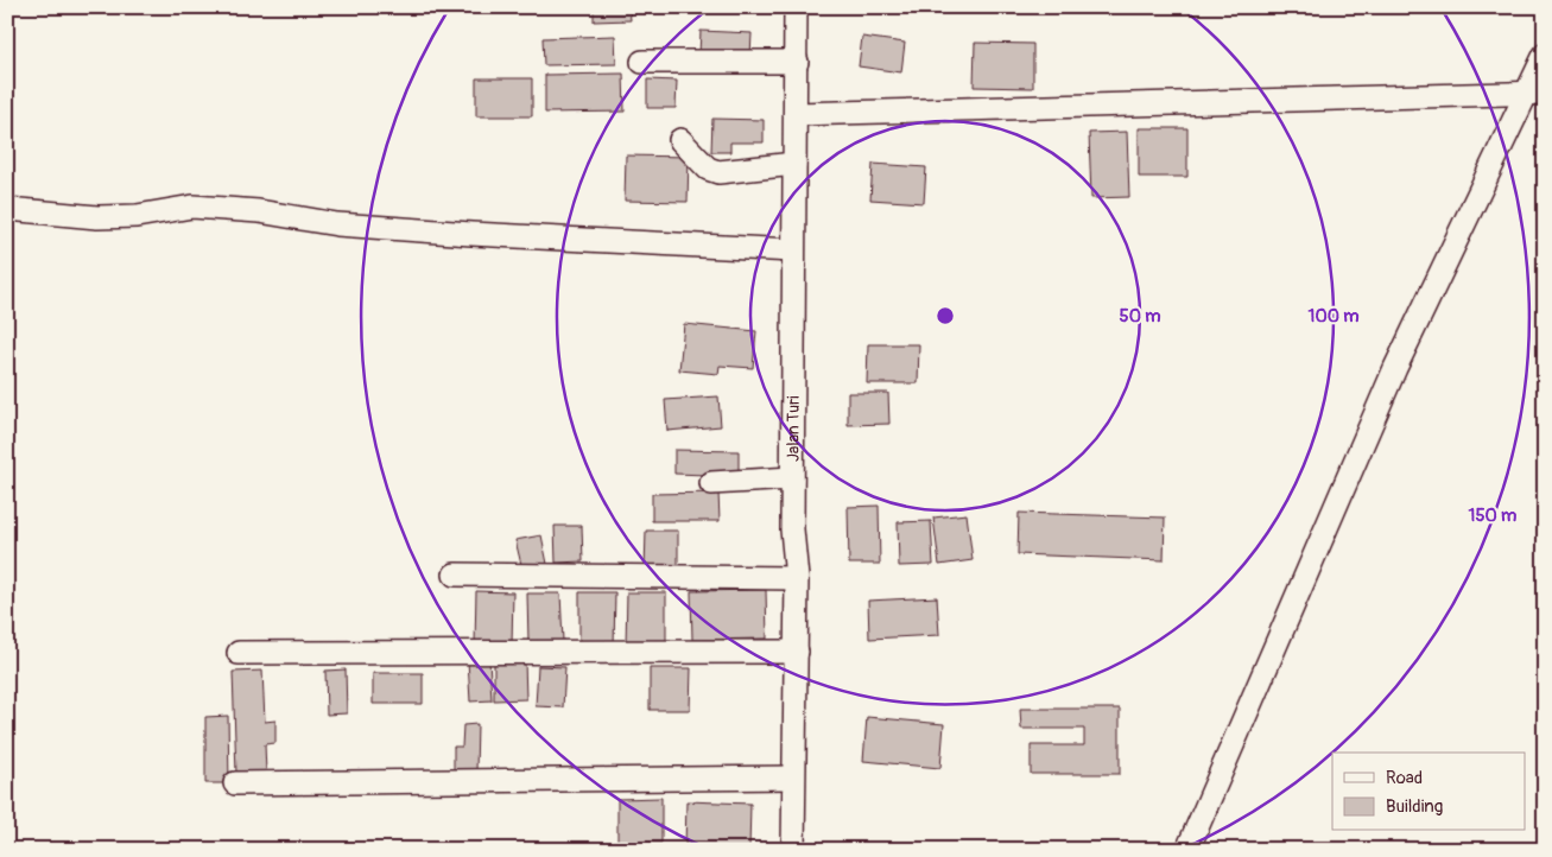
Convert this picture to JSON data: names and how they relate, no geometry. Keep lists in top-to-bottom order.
{
  "streets": {
    "street": ["Jalan Turi"]
  },
  "legend": ["Road", "Building"],
  "rings": ["50 m", "100 m", "150 m"]
}
